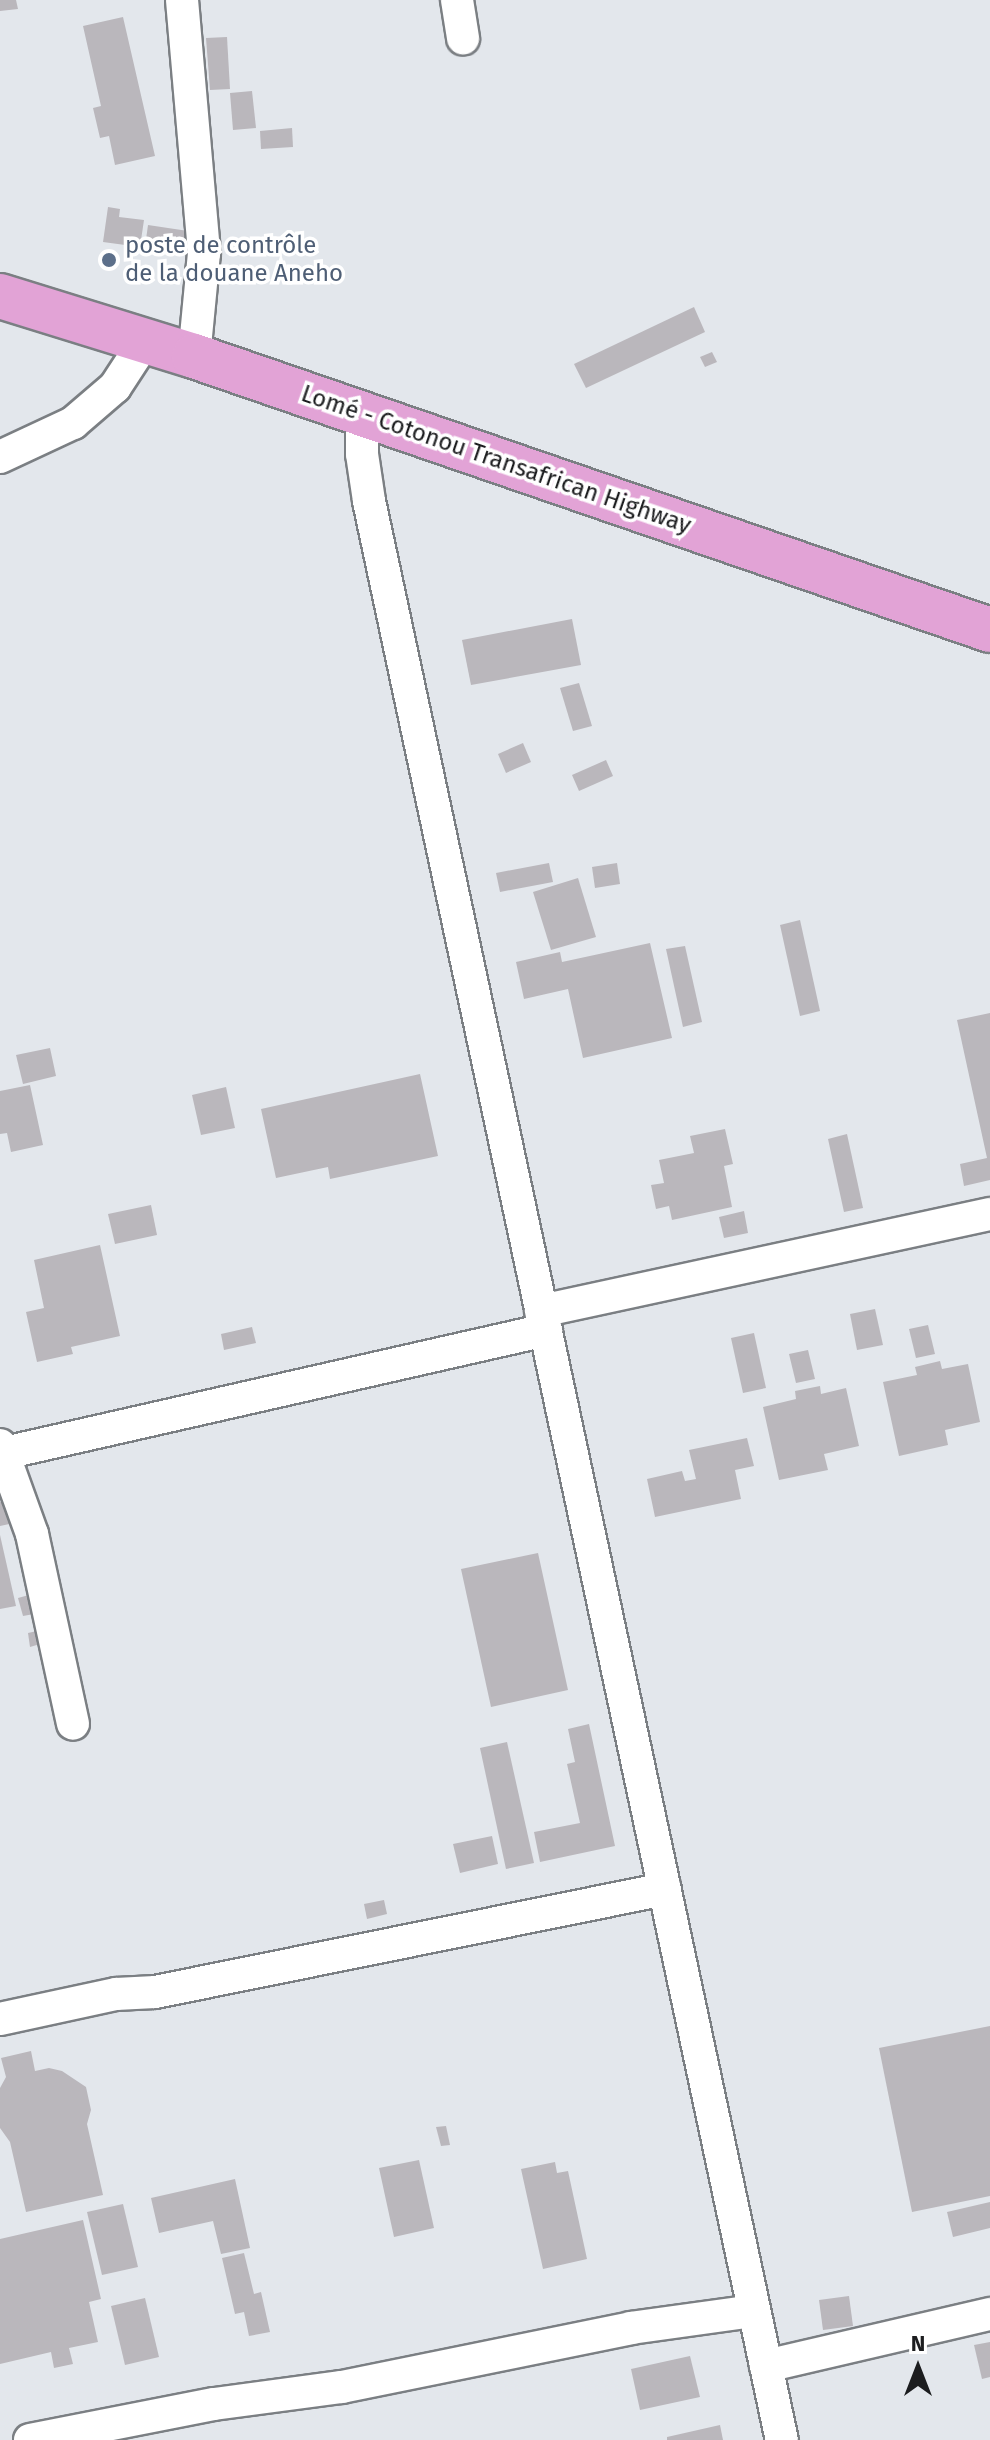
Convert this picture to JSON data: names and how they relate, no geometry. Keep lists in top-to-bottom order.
{
  "streets": {
    "highway": ["Lomé - Cotonou Transafrican Highway"]
  },
  "places": ["poste de contrôle de la douane Aneho"],
  "north": "top"
}
